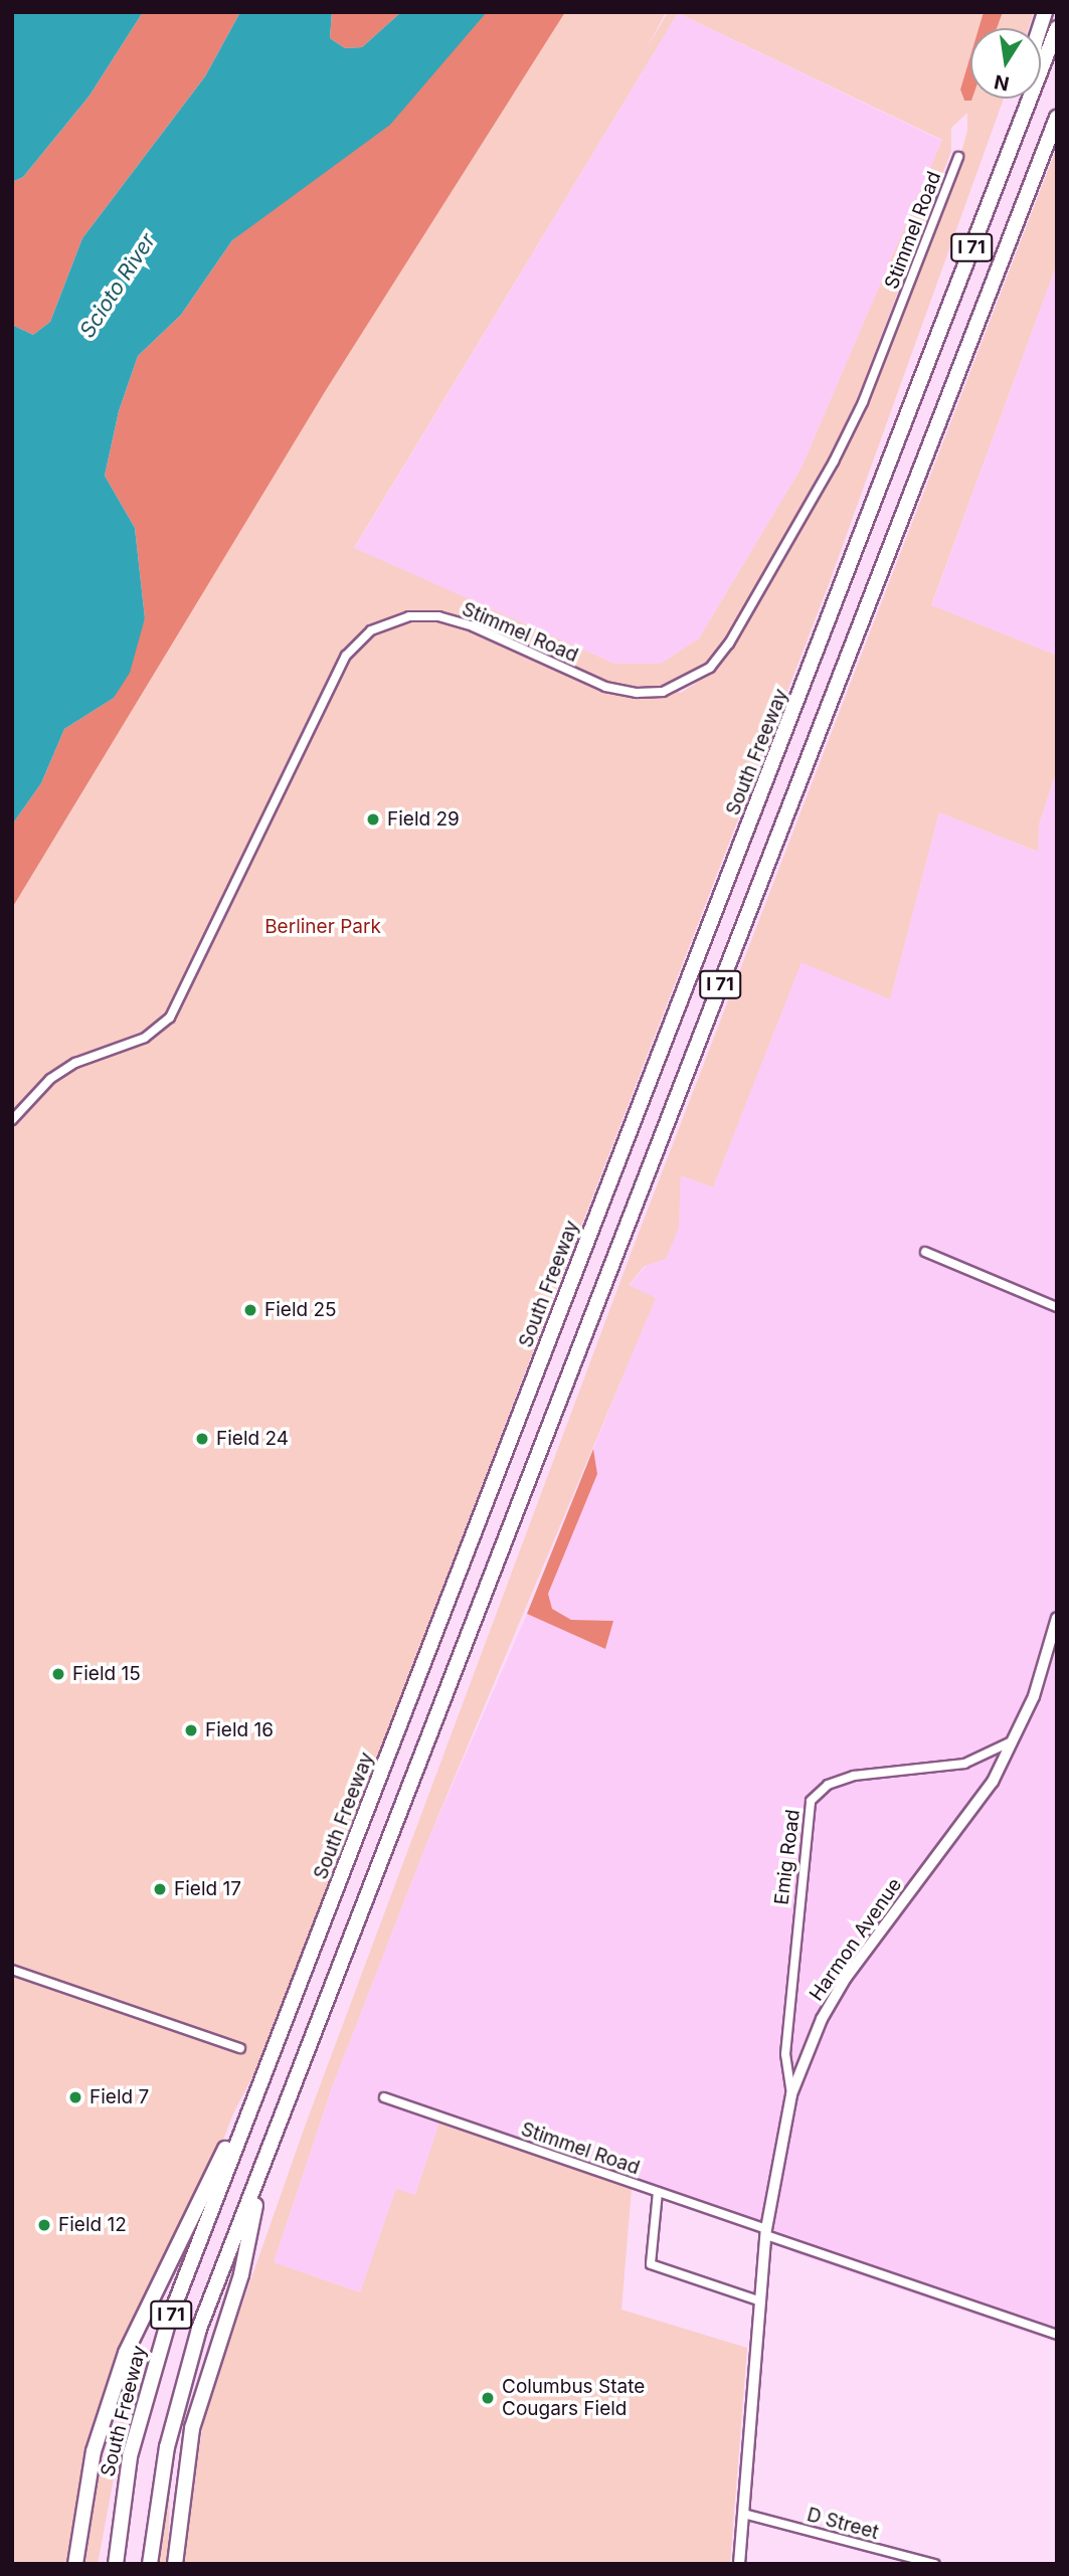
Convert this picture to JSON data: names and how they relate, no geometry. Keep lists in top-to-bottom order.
{
  "streets": {
    "highway": ["I 71", "South Freeway"],
    "main road": ["Harmon Avenue"],
    "street": ["Stimmel Road", "Emig Road", "D Street"]
  },
  "crossings": [
    ["Stimmel Road", "Harmon Avenue"],
    ["Emig Road", "Harmon Avenue"],
    ["Harmon Avenue", "D Street"]
  ],
  "water": ["Scioto River"],
  "parks": ["Berliner Park"],
  "places": [
    "Field 29",
    "Field 25",
    "Field 24",
    "Field 15",
    "Field 16",
    "Field 17",
    "Field 7",
    "Field 12",
    "Columbus State Cougars Field"
  ],
  "north": "bottom"
}
